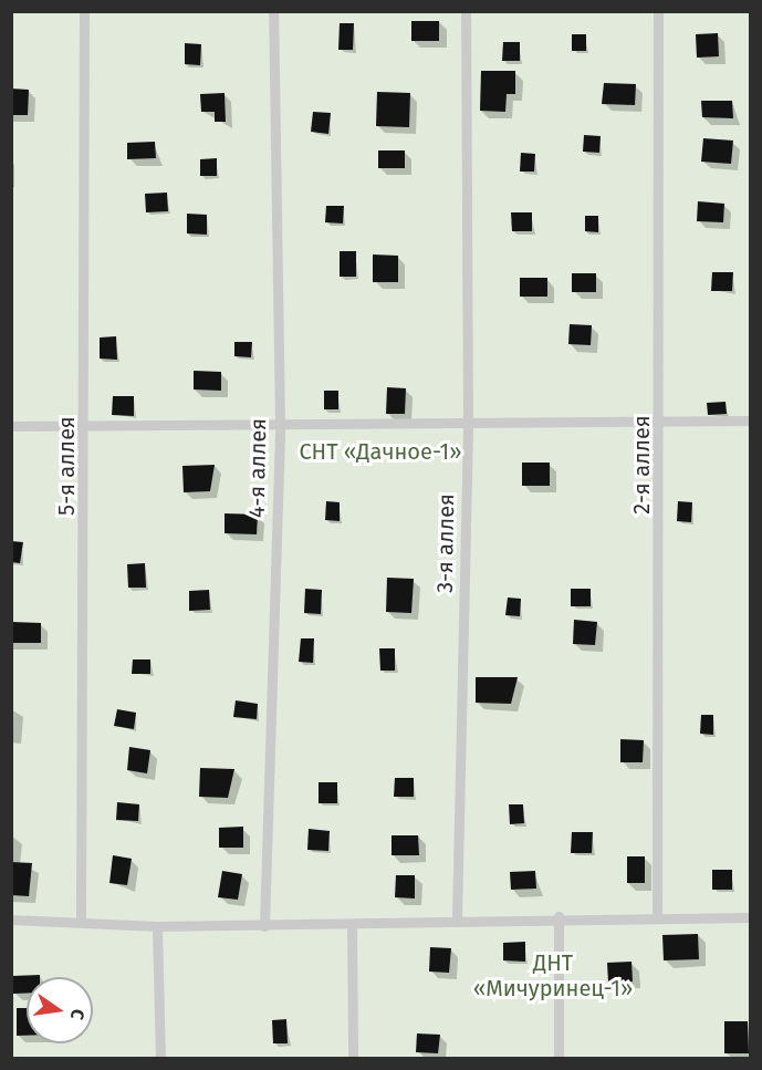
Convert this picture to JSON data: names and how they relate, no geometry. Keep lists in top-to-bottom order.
{
  "streets": {
    "lane": [
      "2-я аллея",
      "5-я аллея",
      "4-я аллея",
      "3-я аллея"
    ]
  },
  "parks": ["СНТ «Дачное-1»", "ДНТ «Мичуринец-1»"],
  "north": "right"
}
